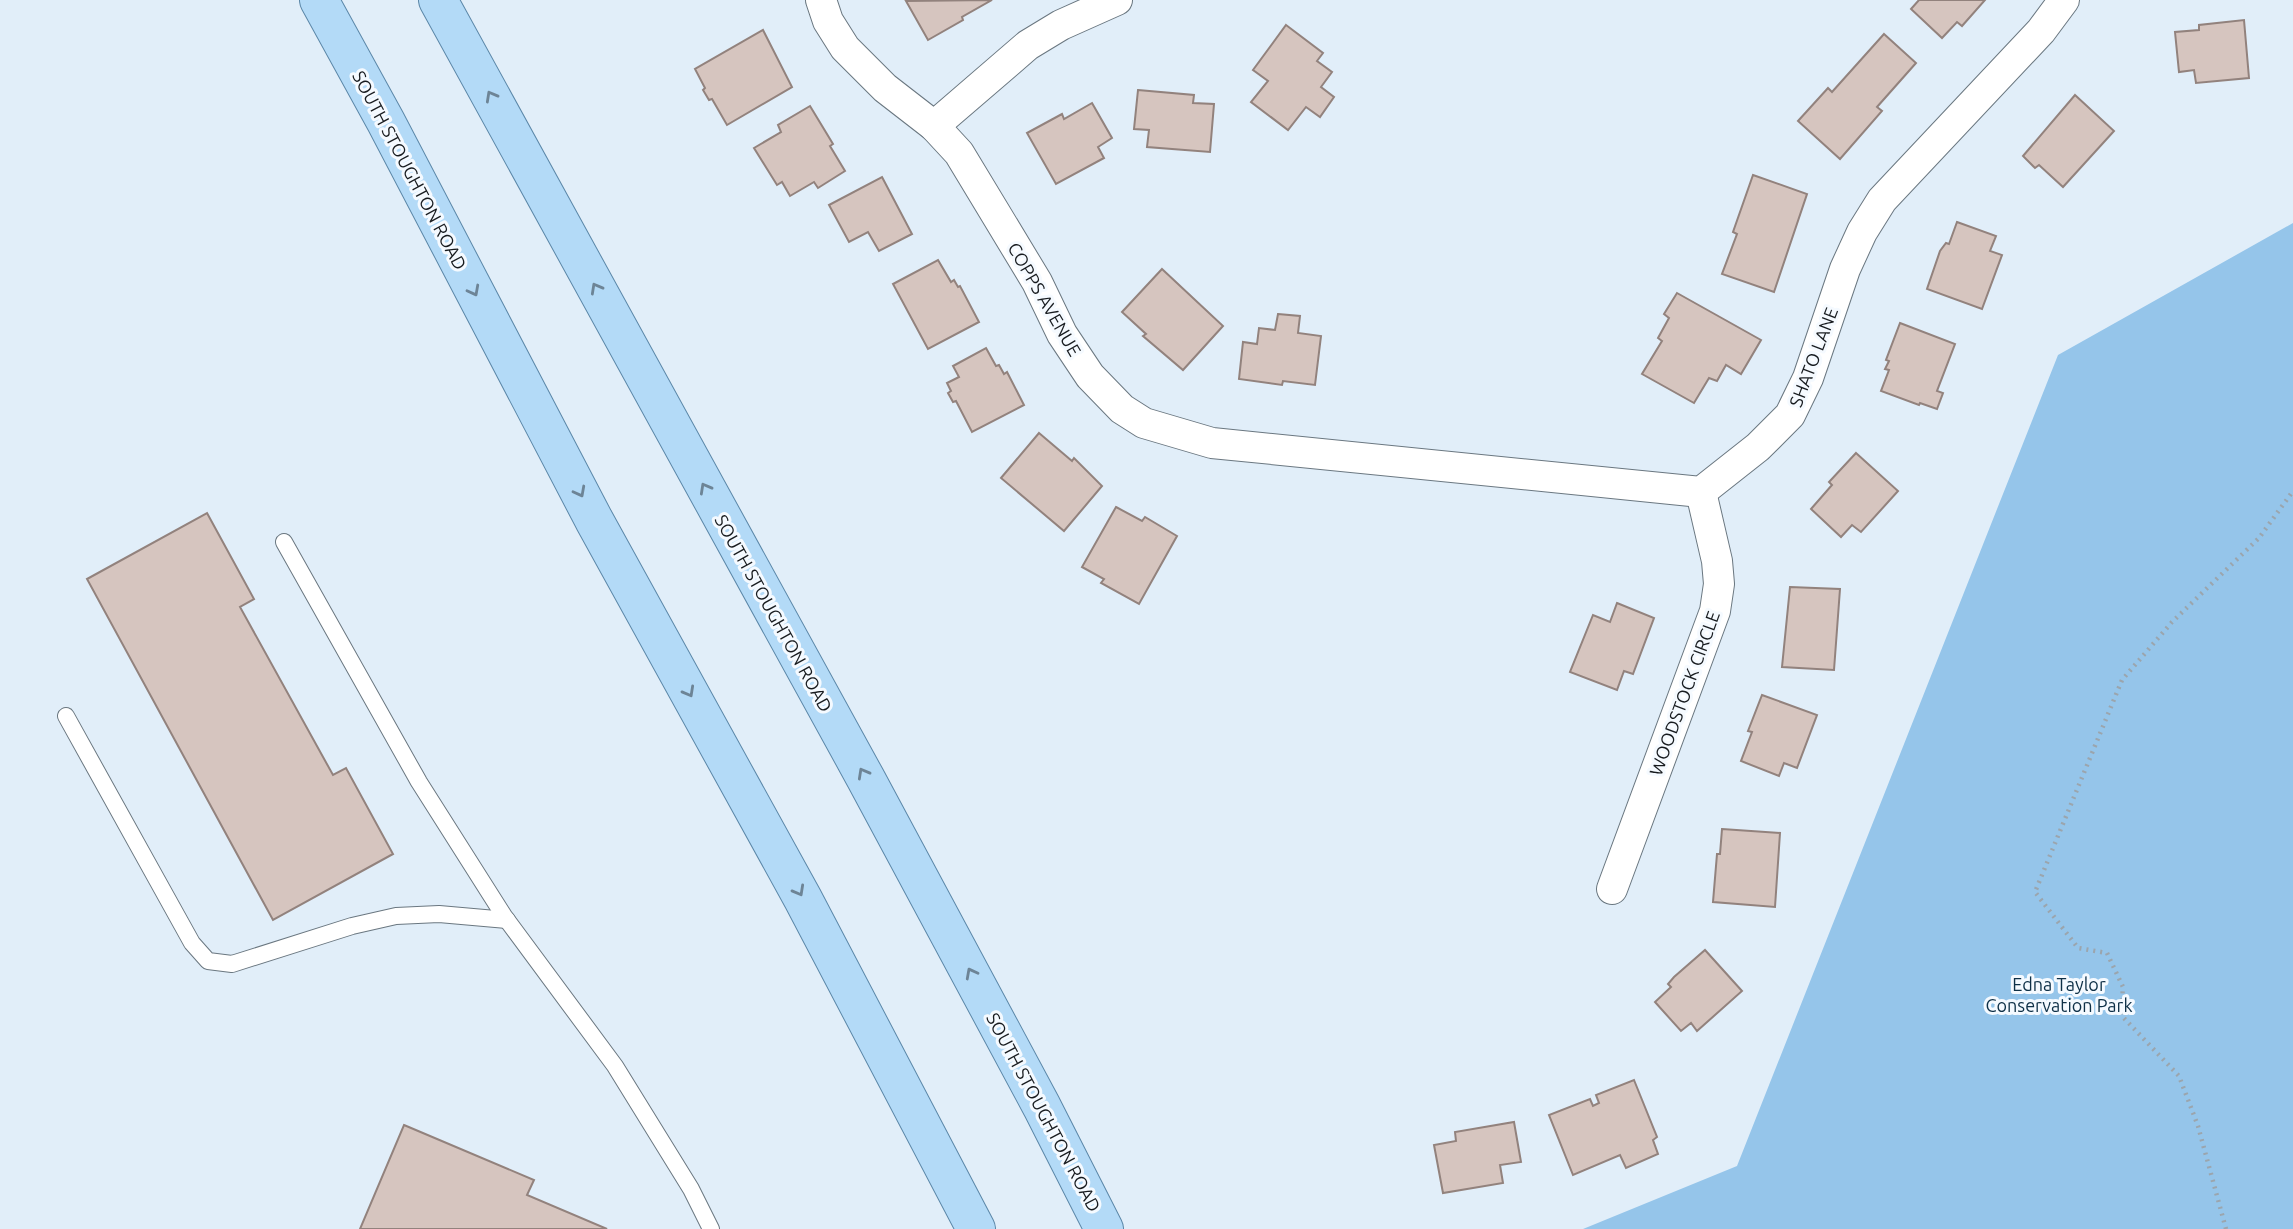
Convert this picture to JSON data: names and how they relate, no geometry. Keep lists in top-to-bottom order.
{
  "streets": {
    "main road": ["SOUTH STOUGHTON ROAD"],
    "street": ["COPPS AVENUE", "SHATO LANE", "WOODSTOCK CIRCLE"]
  },
  "crossings": [
    ["COPPS AVENUE", "SHATO LANE"],
    ["COPPS AVENUE", "WOODSTOCK CIRCLE"],
    ["SHATO LANE", "WOODSTOCK CIRCLE"]
  ],
  "parks": ["Edna Taylor Conservation Park"]
}
